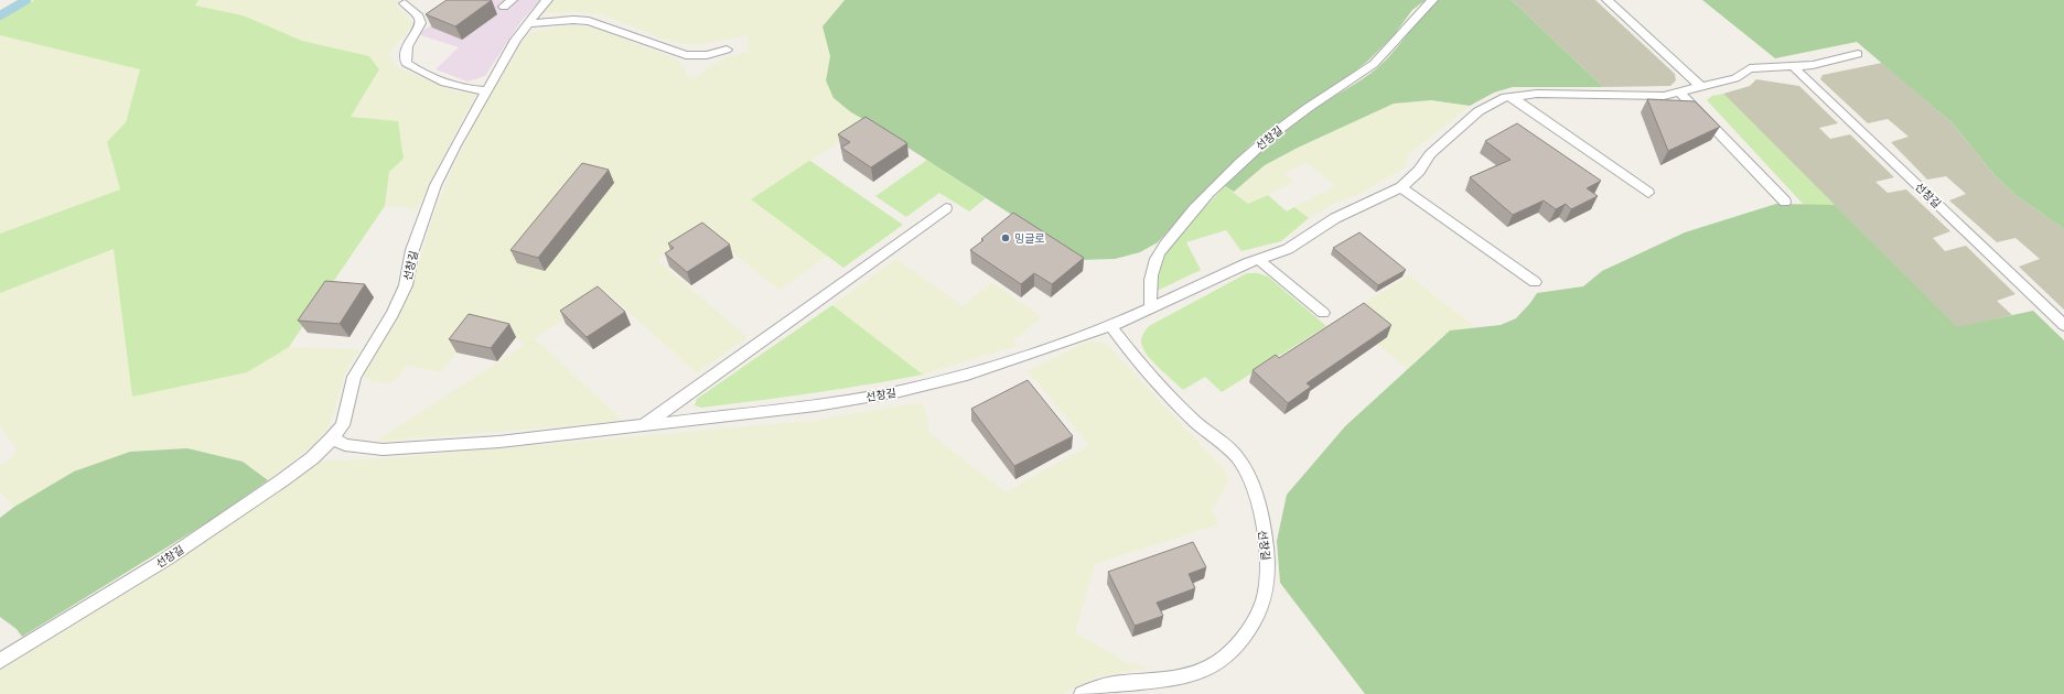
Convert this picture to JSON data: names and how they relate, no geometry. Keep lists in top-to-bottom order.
{
  "streets": {
    "lane": ["선창길"]
  },
  "places": ["밍글로"]
}
